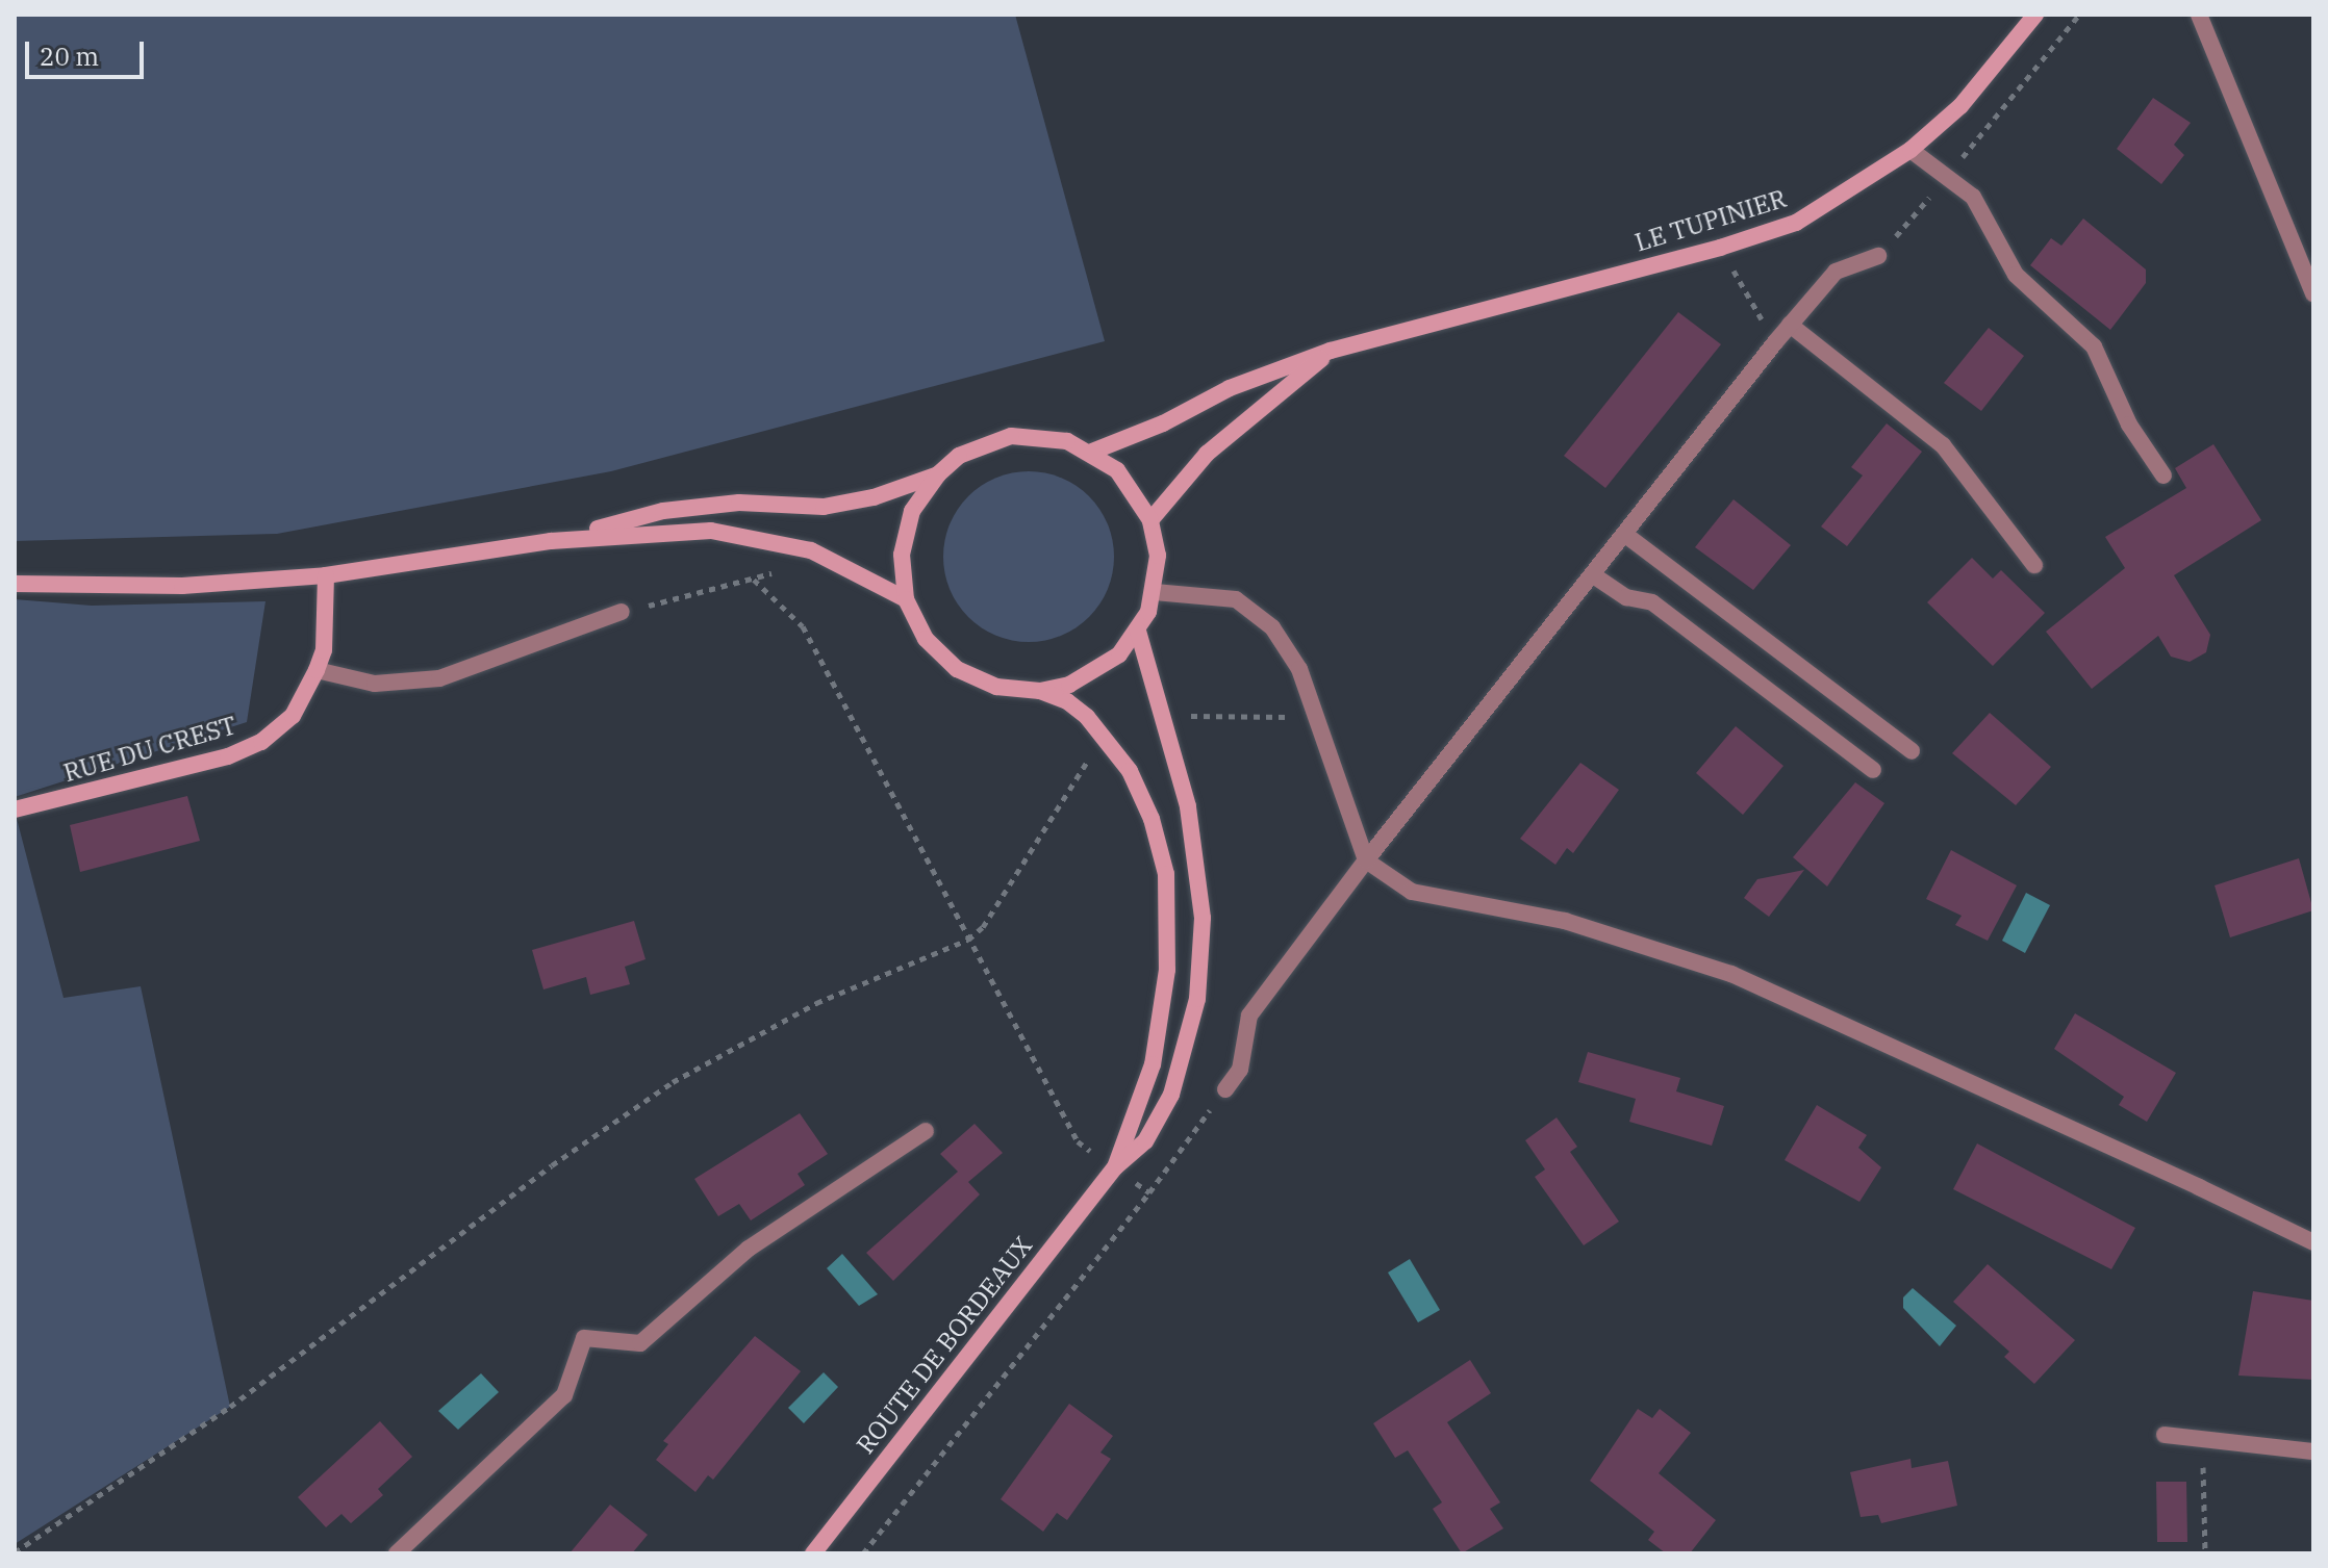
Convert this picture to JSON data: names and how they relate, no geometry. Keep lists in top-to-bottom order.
{
  "streets": {
    "main road": ["LE TUPINIER", "RUE DU CREST", "ROUTE DE BORDEAUX"]
  },
  "crossings": [
    ["LE TUPINIER", "ROUTE DE BORDEAUX"]
  ],
  "scale_bar": "20 m"
}
